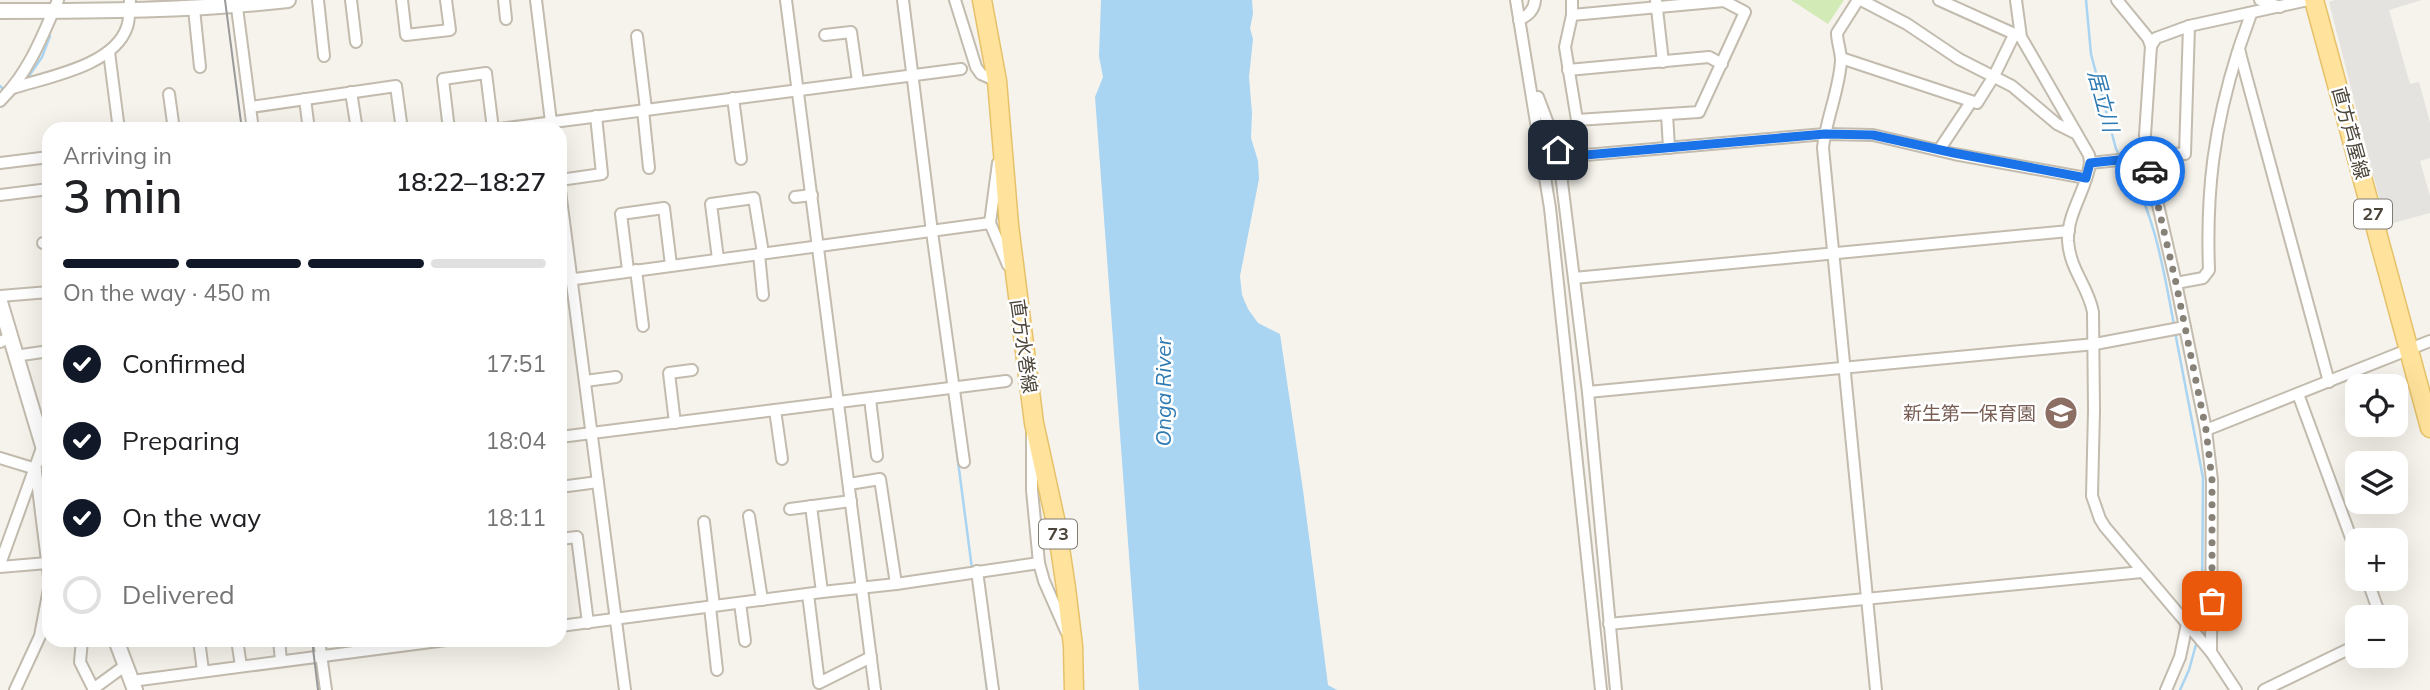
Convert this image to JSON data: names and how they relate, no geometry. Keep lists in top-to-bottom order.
{
  "streets": {
    "main road": [
      "直方芦屋線",
      "27",
      "直方水巻線",
      "73"
    ]
  },
  "water": ["居立川", "Onga River"],
  "places": {
    "school or university": ["新生第一保育園"]
  },
  "page": {
    "heading": ["3 min", "Arriving in", "18:22–18:27"],
    "bar": "On the way · 450 m",
    "list": [
      ["Confirmed", "17:51"],
      ["Preparing", "18:04"],
      ["On the way", "18:11"],
      "Delivered"
    ],
    "map_buttons": ["+", "−"]
  }
}
